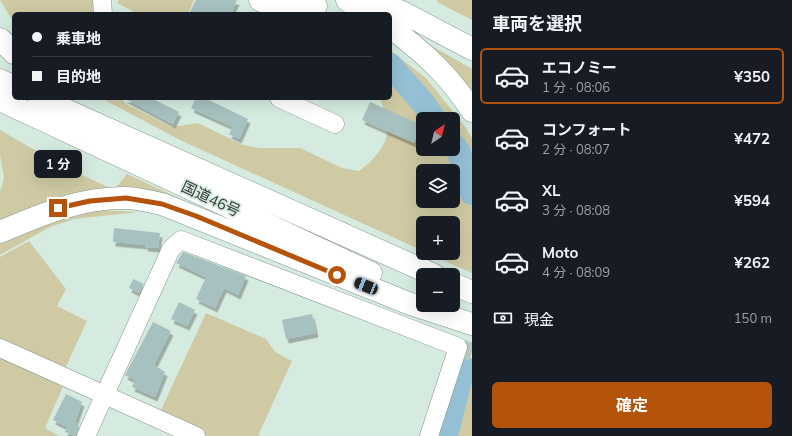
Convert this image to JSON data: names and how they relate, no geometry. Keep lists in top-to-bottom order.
{
  "streets": {
    "highway": ["国道46号"]
  },
  "north": "top right",
  "page": {
    "heading": "車両を選択",
    "banner": ["乗車地", "目的地"],
    "list": [
      {
        "name": "エコノミー",
        "note": "1 分 · 08:06",
        "value": "¥350"
      },
      {
        "name": "コンフォート",
        "note": "2 分 · 08:07",
        "value": "¥472"
      },
      {
        "name": "XL",
        "note": "3 分 · 08:08",
        "value": "¥594"
      },
      {
        "name": "Moto",
        "note": "4 分 · 08:09",
        "value": "¥262"
      }
    ],
    "map_buttons": ["+", "−"],
    "bubble": "1 分",
    "pay": ["現金", "150 m"],
    "buttons": "確定"
  }
}
